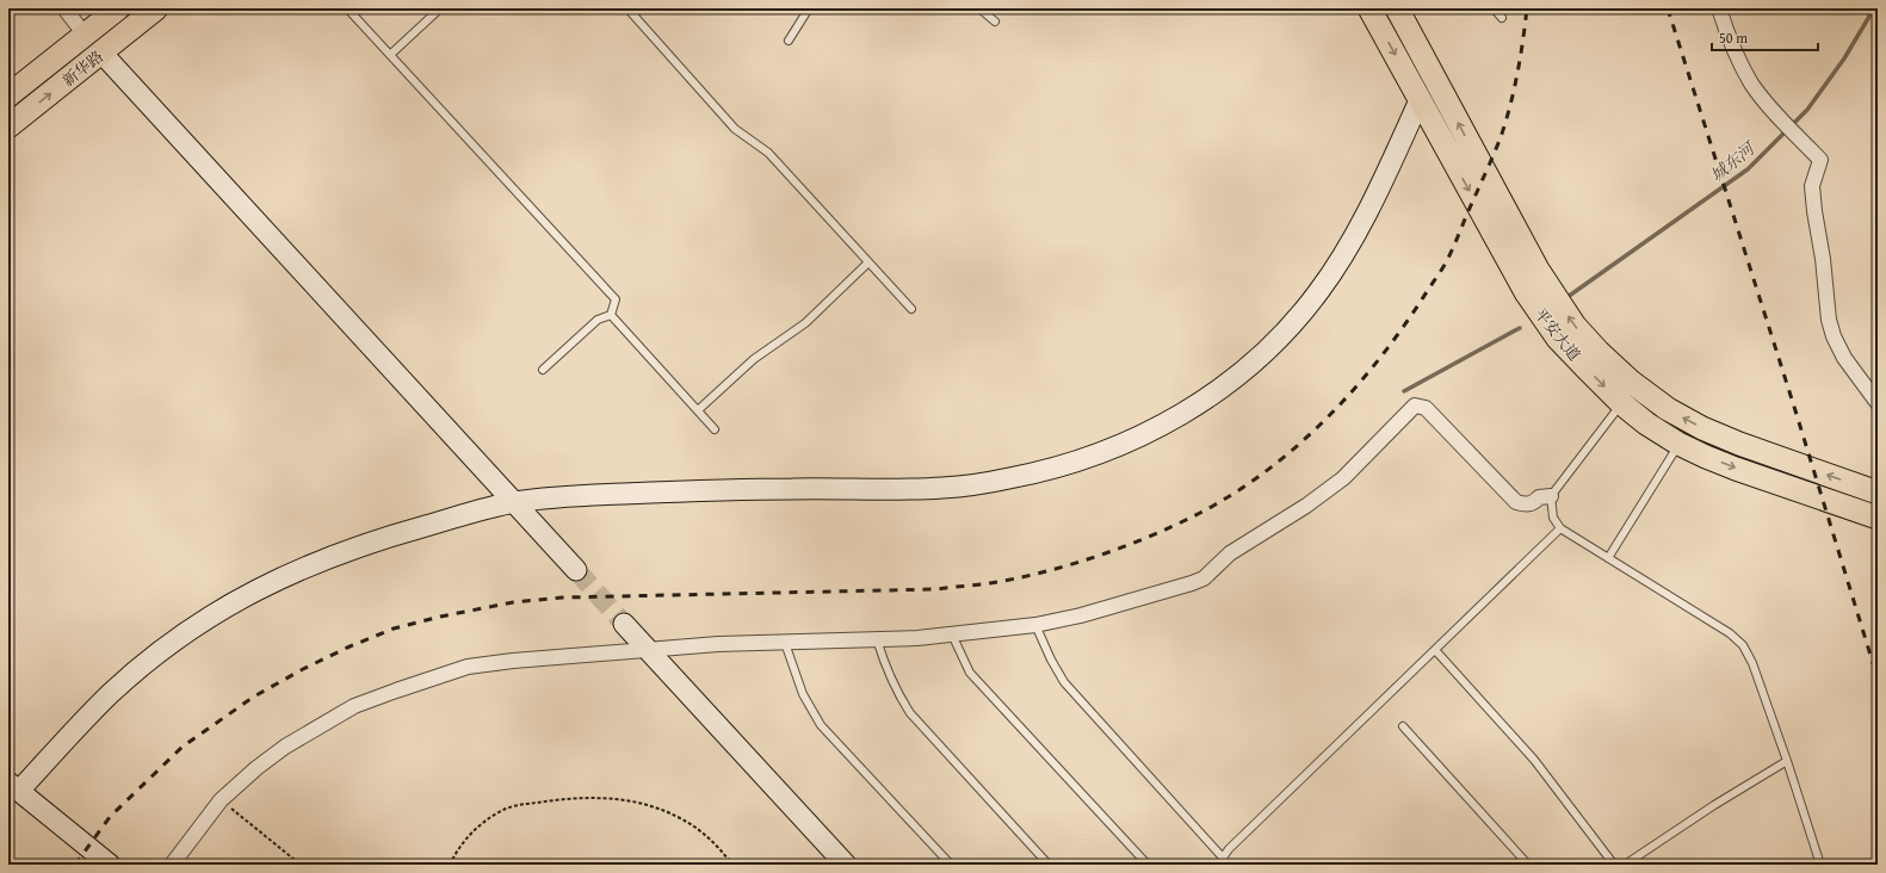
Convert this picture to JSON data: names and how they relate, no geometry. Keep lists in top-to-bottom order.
{
  "streets": {
    "main road": ["新华路", "平安大道"]
  },
  "water": ["城东河"],
  "scale_bar": "50 m"
}
